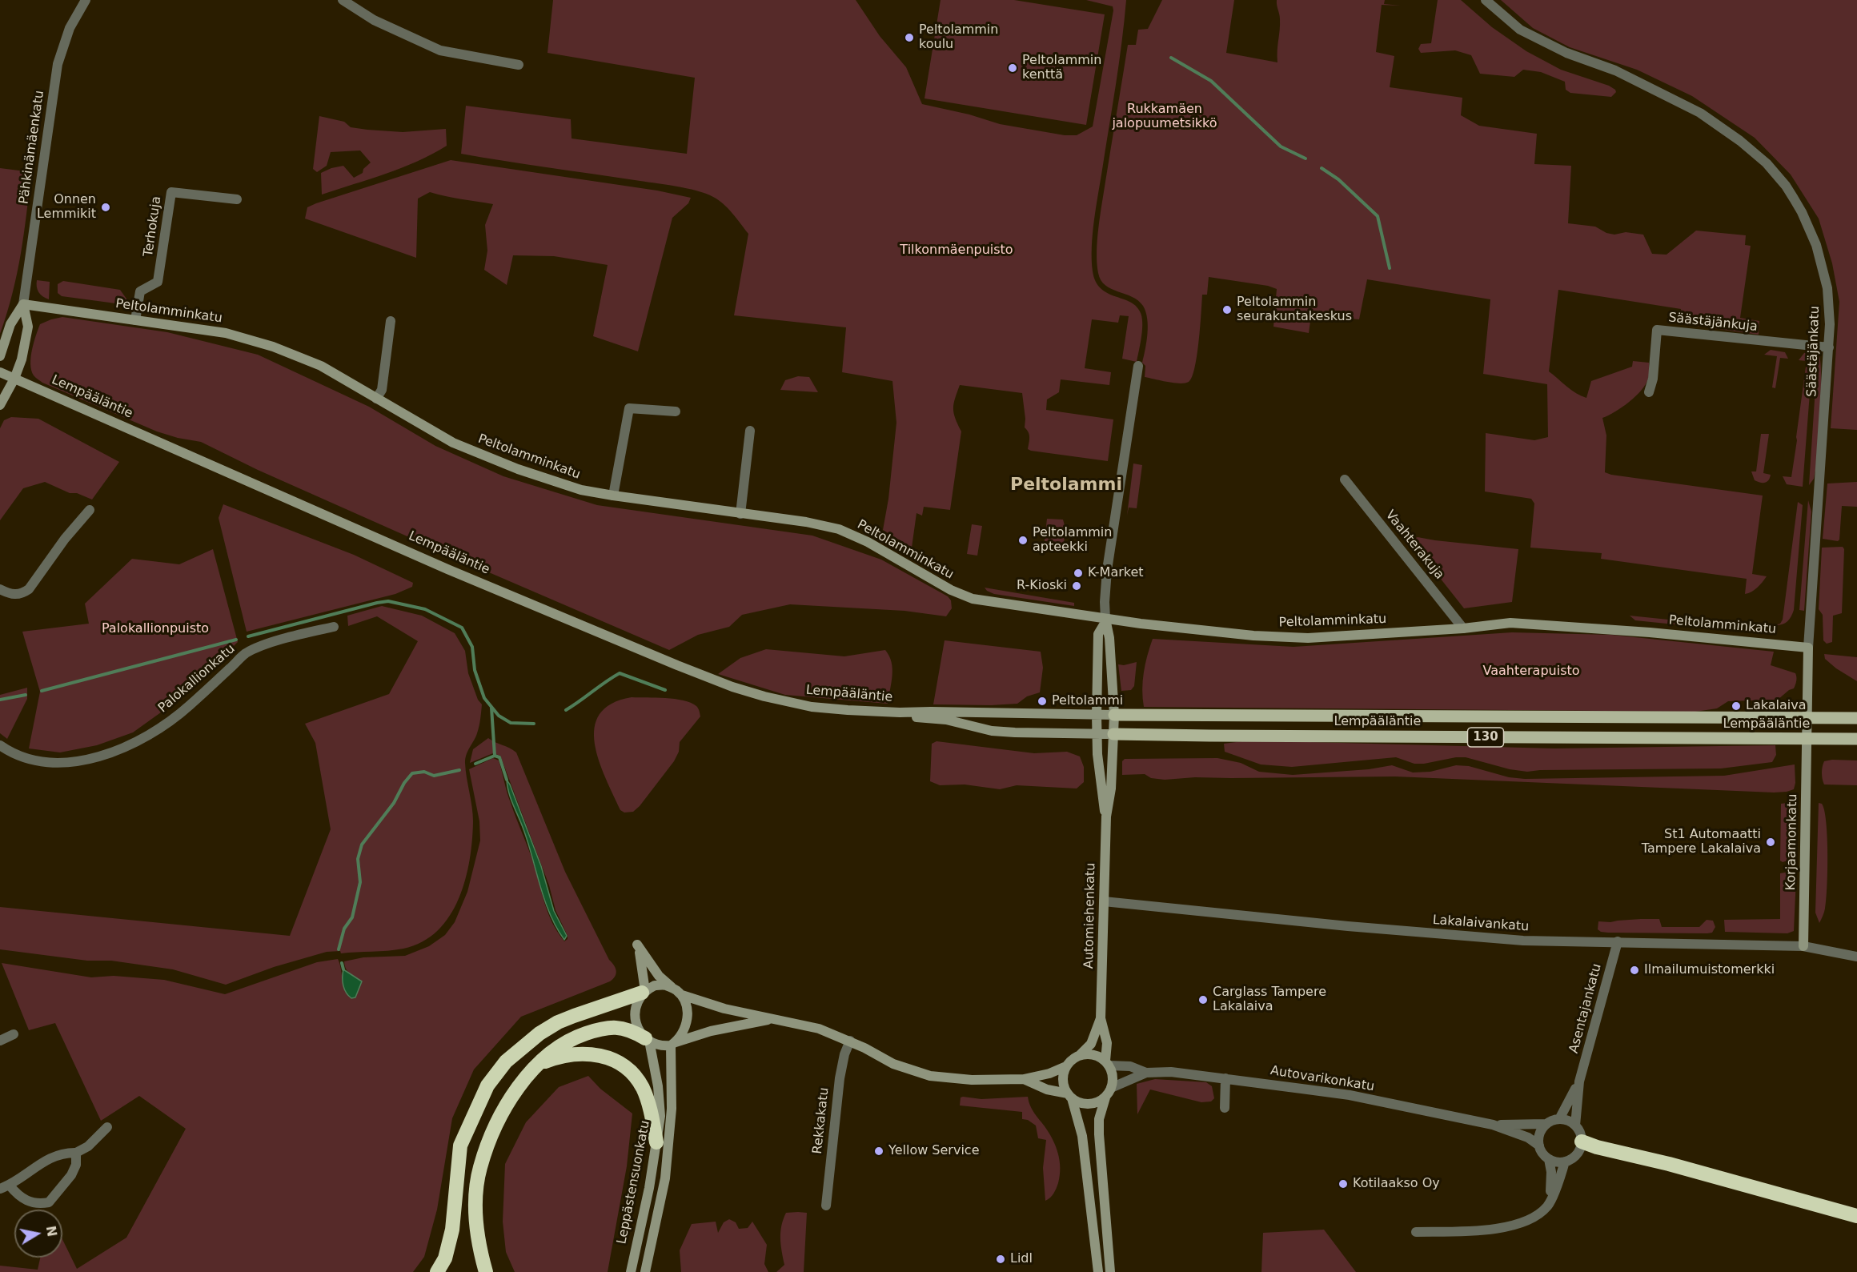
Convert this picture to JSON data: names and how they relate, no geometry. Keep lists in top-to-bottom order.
{
  "streets": {
    "main road": [
      "Pähkinämäenkatu",
      "Peltolamminkatu",
      "Säästäjänkatu",
      "Lempääläntie",
      "130",
      "Korjaamonkatu",
      "Automiehenkatu",
      "Leppästensuonkatu"
    ],
    "street": [
      "Terhokuja",
      "Säästäjänkuja",
      "Vaahterakuja",
      "Palokallionkatu",
      "Lakalaivankatu",
      "Asentajankatu",
      "Autovarikonkatu",
      "Rekkakatu"
    ]
  },
  "crossings": [
    ["Pähkinämäenkatu", "Peltolamminkatu"],
    ["Pähkinämäenkatu", "Lempääläntie"],
    ["Terhokuja", "Peltolamminkatu"],
    ["Peltolamminkatu", "Säästäjänkatu"],
    ["Peltolamminkatu", "Vaahterakuja"],
    ["Peltolamminkatu", "Automiehenkatu"],
    ["Säästäjänkuja", "Säästäjänkatu"],
    ["Säästäjänkatu", "Lempääläntie"],
    ["Säästäjänkatu", "Korjaamonkatu"],
    ["Lempääläntie", "Korjaamonkatu"],
    ["Lempääläntie", "Automiehenkatu"],
    ["Korjaamonkatu", "Lakalaivankatu"],
    ["Automiehenkatu", "Lakalaivankatu"],
    ["Automiehenkatu", "Autovarikonkatu"],
    ["Lakalaivankatu", "Asentajankatu"],
    ["Asentajankatu", "Autovarikonkatu"]
  ],
  "districts": ["Peltolammi"],
  "parks": [
    "Rukkamäen jalopuumetsikkö",
    "Tilkonmäenpuisto",
    "Palokallionpuisto",
    "Vaahterapuisto"
  ],
  "places": [
    "Peltolammin koulu",
    "Peltolammin kenttä",
    "Onnen Lemmikit",
    "Peltolammin seurakuntakeskus",
    "Peltolammin apteekki",
    "K-Market",
    "R-Kioski",
    "Peltolammi",
    "Lakalaiva",
    "St1 Automaatti Tampere Lakalaiva",
    "Ilmailumuistomerkki",
    "Carglass Tampere Lakalaiva",
    "Yellow Service",
    "Kotilaakso Oy",
    "Lidl"
  ],
  "north": "right"
}
